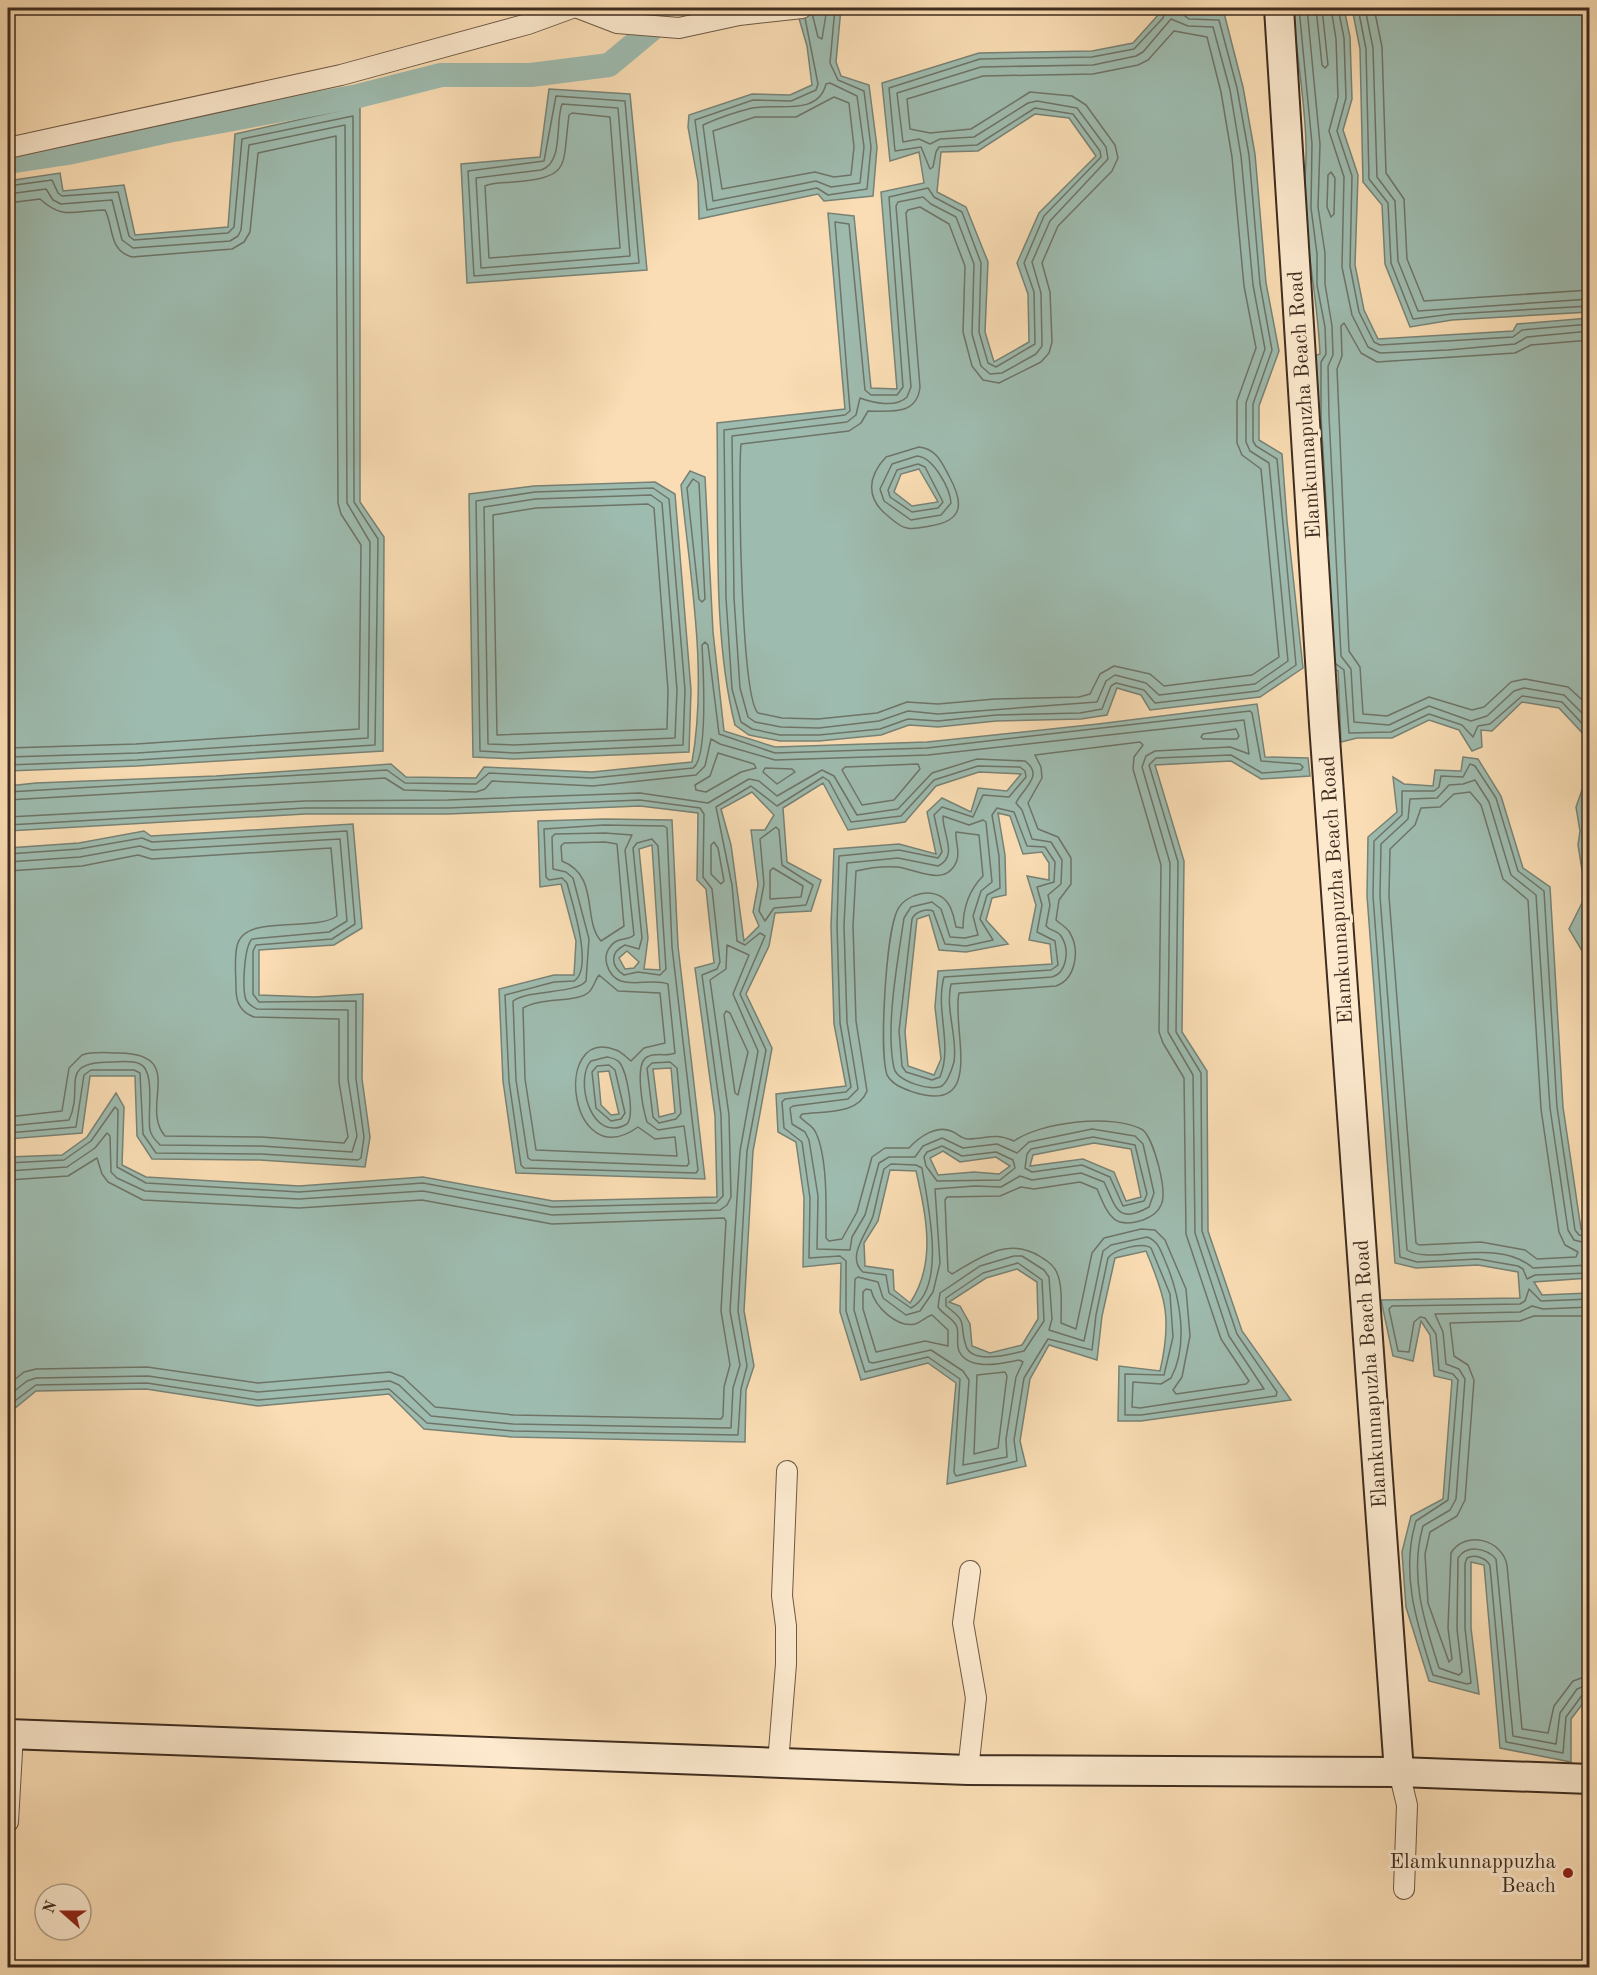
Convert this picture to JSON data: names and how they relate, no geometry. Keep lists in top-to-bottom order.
{
  "streets": {
    "main road": ["Elamkunnapuzha Beach Road"]
  },
  "places": ["Elamkunnappuzha Beach"],
  "north": "left"
}
